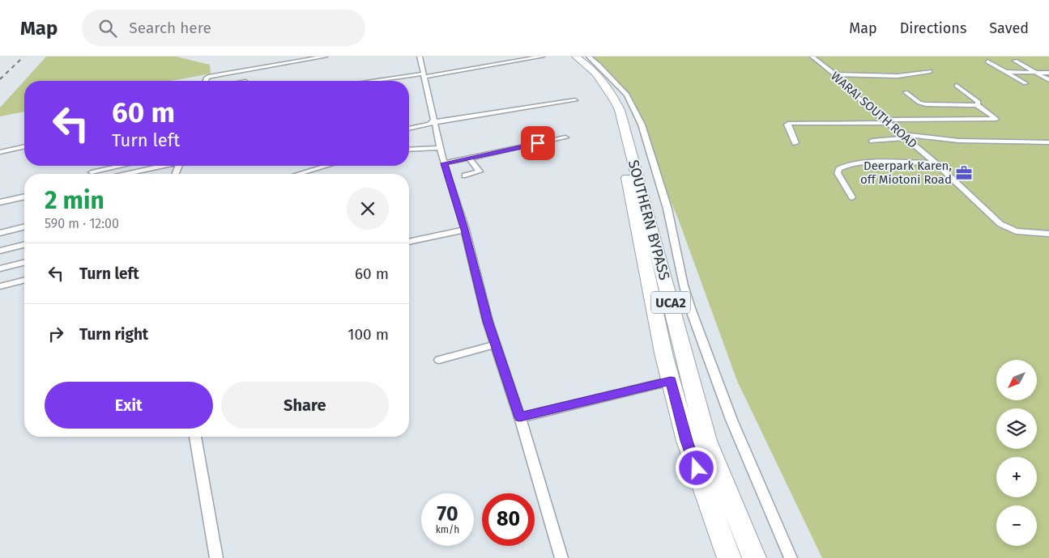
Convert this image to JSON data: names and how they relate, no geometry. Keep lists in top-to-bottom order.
{
  "streets": {
    "highway": ["SOUTHERN BYPASS", "UCA2"],
    "street": ["WARAI SOUTH ROAD"]
  },
  "places": {
    "office": ["Deerpark Karen, off Miotoni Road"]
  },
  "north": "bottom left",
  "page": {
    "header": "Map",
    "search": "Search here",
    "nav": ["Map", "Directions", "Saved"],
    "turn": ["60 m", "Turn left"],
    "heading": ["2 min", "590 m · 12:00"],
    "list": [
      {
        "name": "Turn left",
        "value": "60 m"
      },
      {
        "name": "Turn right",
        "value": "100 m"
      }
    ],
    "map_buttons": ["+", "−"],
    "buttons": ["Exit", "Share"],
    "speed": "70 km/h",
    "limit": "80"
  }
}
